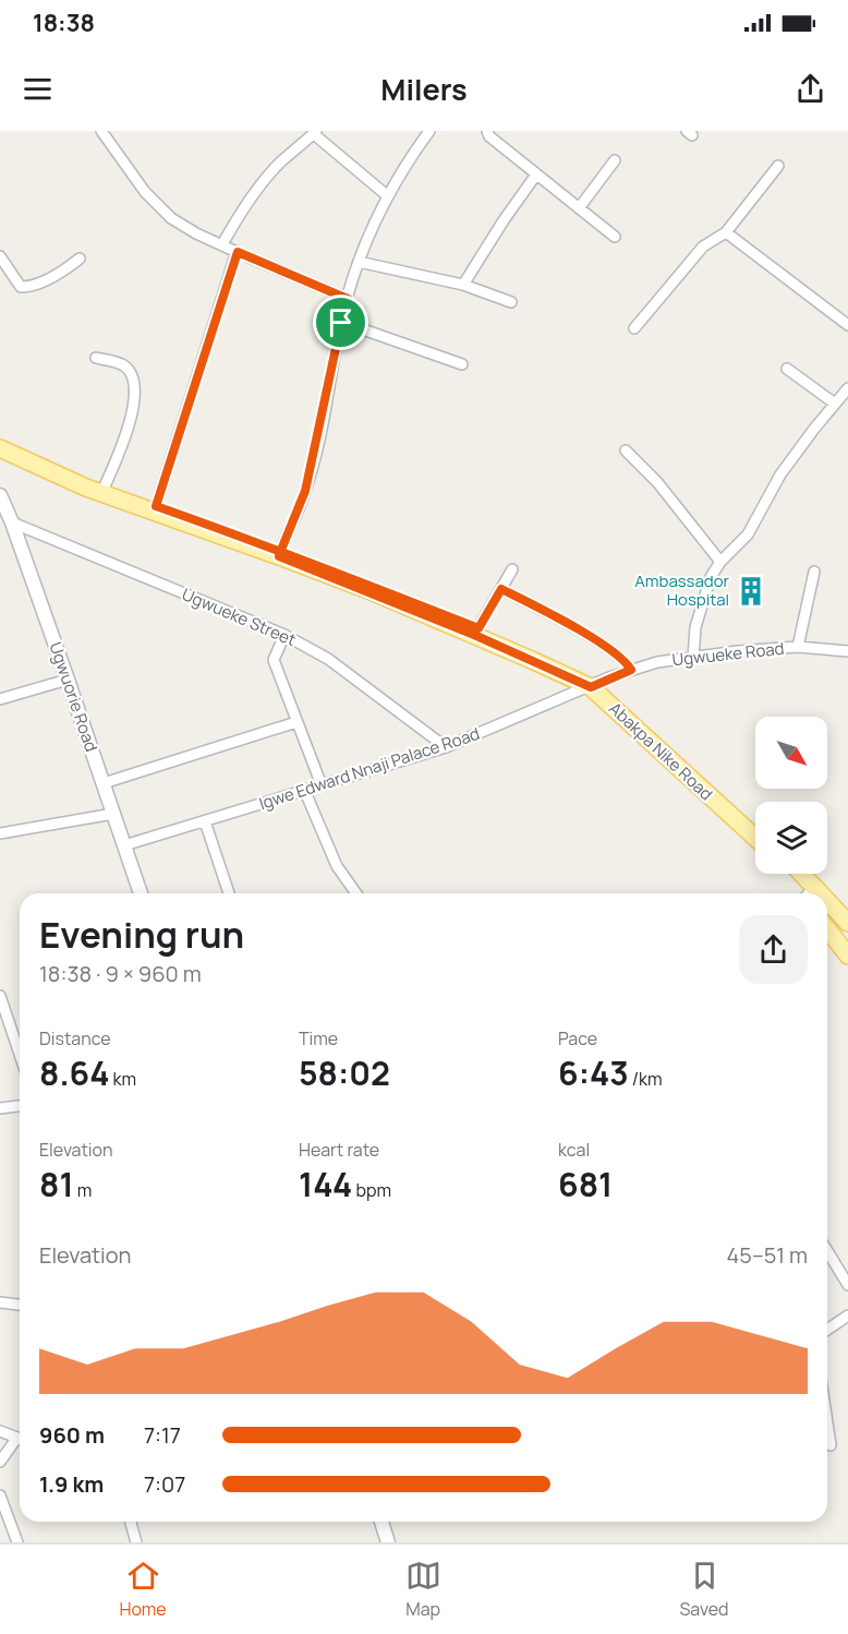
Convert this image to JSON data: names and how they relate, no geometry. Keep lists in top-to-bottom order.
{
  "streets": {
    "main road": ["Abakpa Nike Road"],
    "street": [
      "Ugwueke Street",
      "Ugwueke Road",
      "Ugwuorie Road",
      "Igwe Edward Nnaji Palace Road"
    ]
  },
  "crossings": [
    ["Ugwueke Street", "Ugwuorie Road"],
    ["Ugwueke Street", "Igwe Edward Nnaji Palace Road"],
    ["Ugwueke Road", "Abakpa Nike Road"],
    ["Ugwueke Road", "Igwe Edward Nnaji Palace Road"],
    ["Ugwuorie Road", "Igwe Edward Nnaji Palace Road"],
    ["Abakpa Nike Road", "Igwe Edward Nnaji Palace Road"]
  ],
  "places": {
    "building": ["Ambassador Hospital"]
  },
  "north": "bottom right",
  "page": {
    "status": "18:38",
    "header": "Milers",
    "heading": ["Evening run", "18:38 · 9 × 960 m"],
    "stats": [
      ["Distance", "8.64 km"],
      ["Time", "58:02"],
      ["Pace", "6:43 /km"],
      ["Elevation", "81 m"],
      ["Heart rate", "144 bpm"],
      ["kcal", "681"]
    ],
    "chart": ["Elevation", "45–51 m"],
    "list": [
      {
        "name": "960 m",
        "note": "7:17"
      },
      {
        "name": "1.9 km",
        "note": "7:07"
      }
    ],
    "tabs": ["Home", "Map", "Saved"]
  }
}
